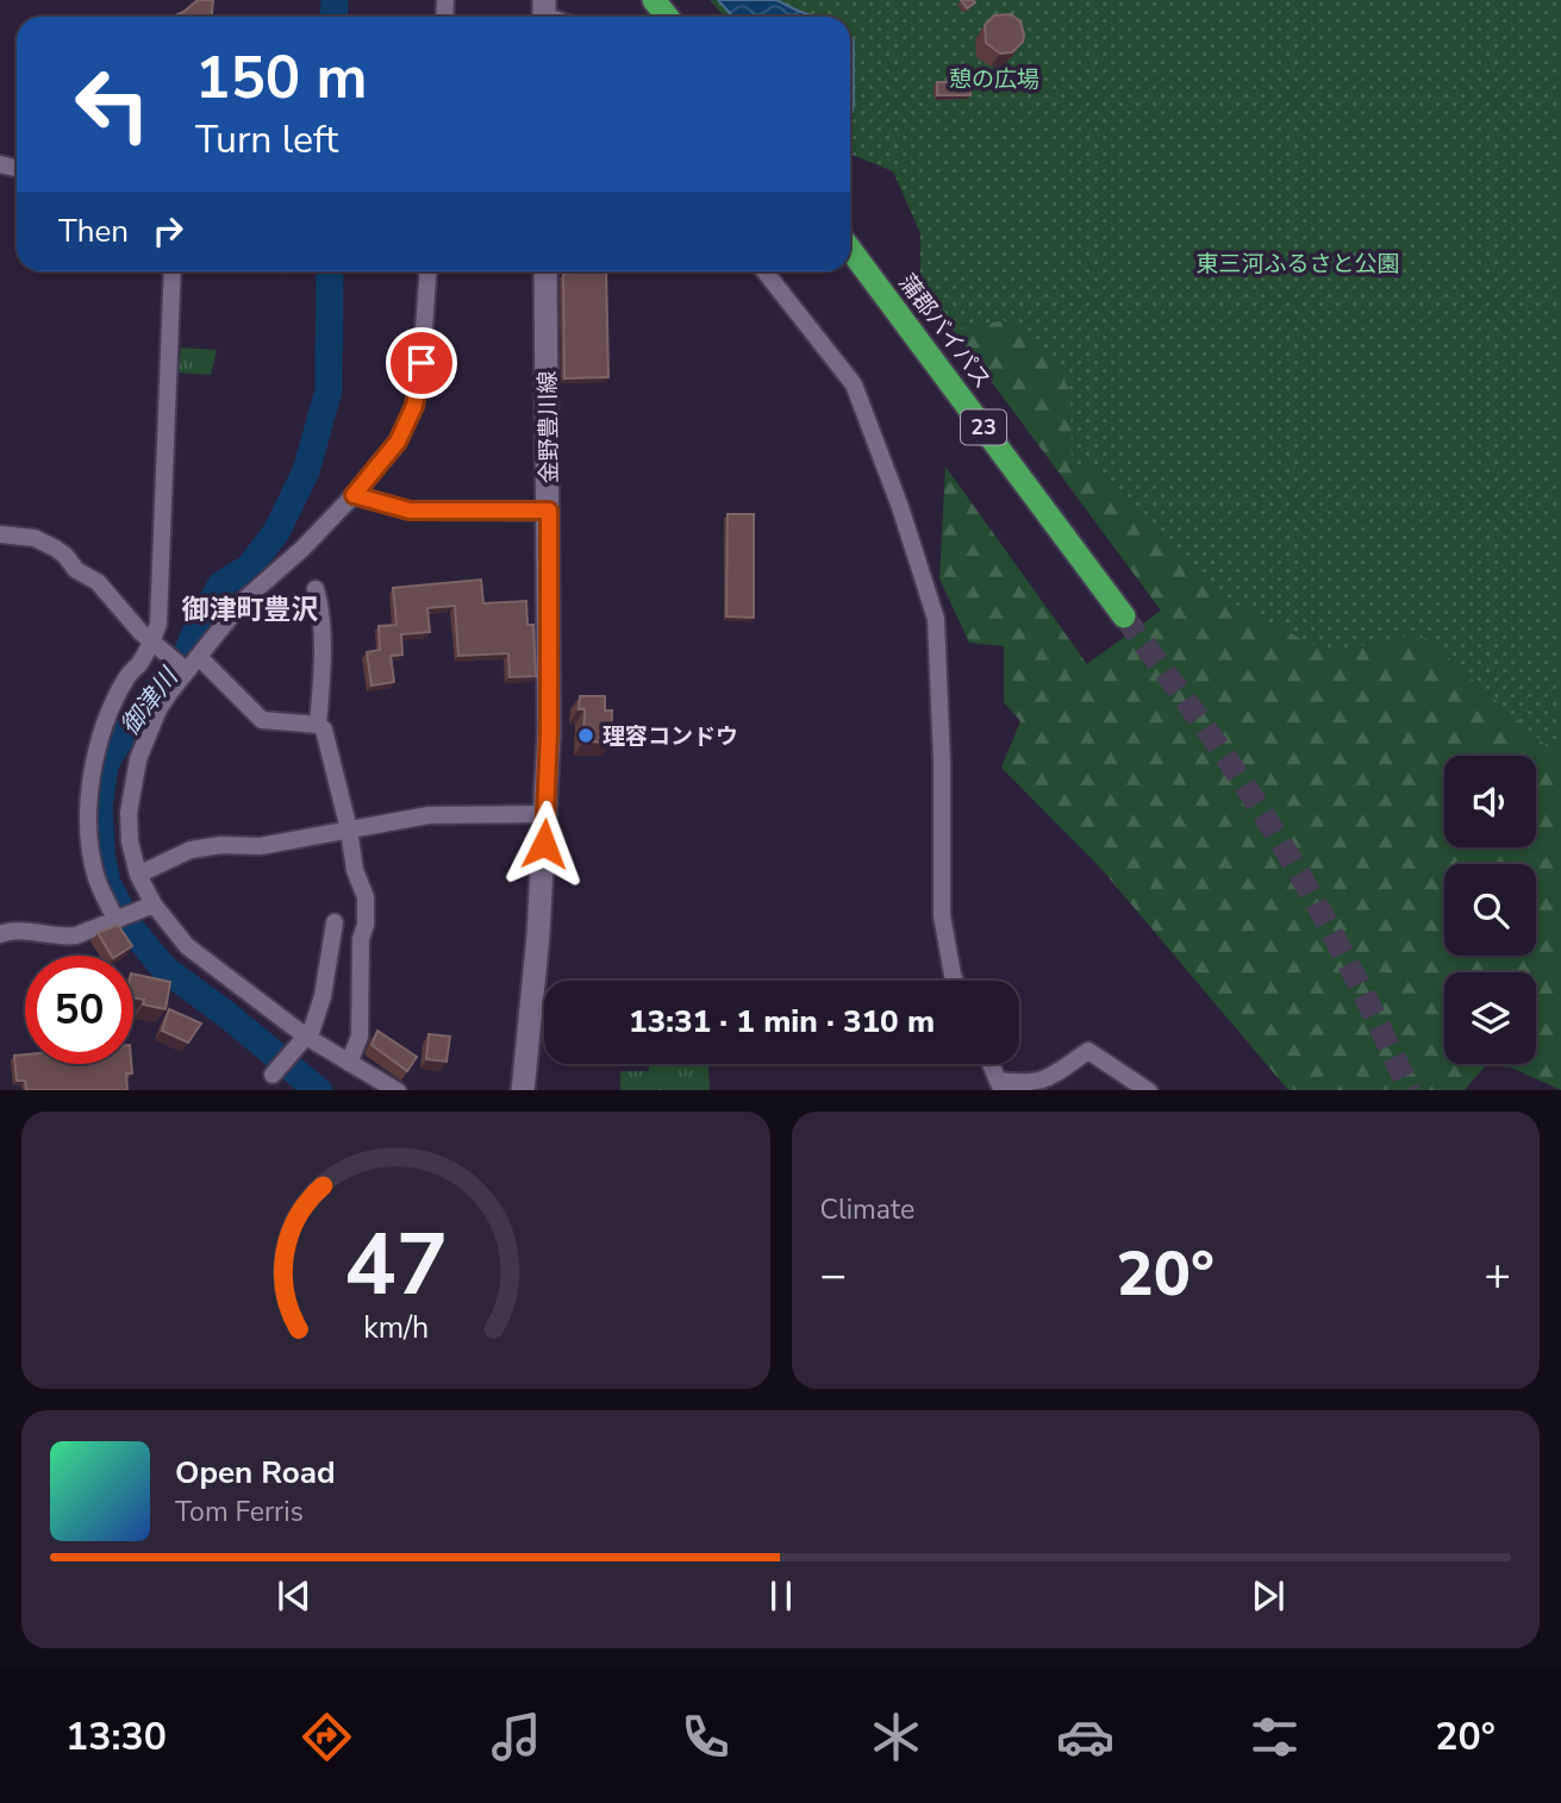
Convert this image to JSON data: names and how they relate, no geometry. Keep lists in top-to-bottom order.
{
  "streets": {
    "highway": ["蒲郡バイパス", "23"],
    "main road": ["金野豊川線"]
  },
  "districts": ["御津町豊沢"],
  "water": ["御津川"],
  "parks": ["憩の広場", "東三河ふるさと公園"],
  "places": ["理容コンドウ"],
  "page": {
    "turn": ["150 m", "Turn left"],
    "then": "Then",
    "limit": "50",
    "trip": "13:31 · 1 min · 310 m",
    "tile": "Climate",
    "heat": ["−", "20°", "+"],
    "song": ["Open Road", "Tom Ferris"],
    "tabs": ["13:30", "20°"],
    "gauge": ["47", "km/h"]
  }
}
